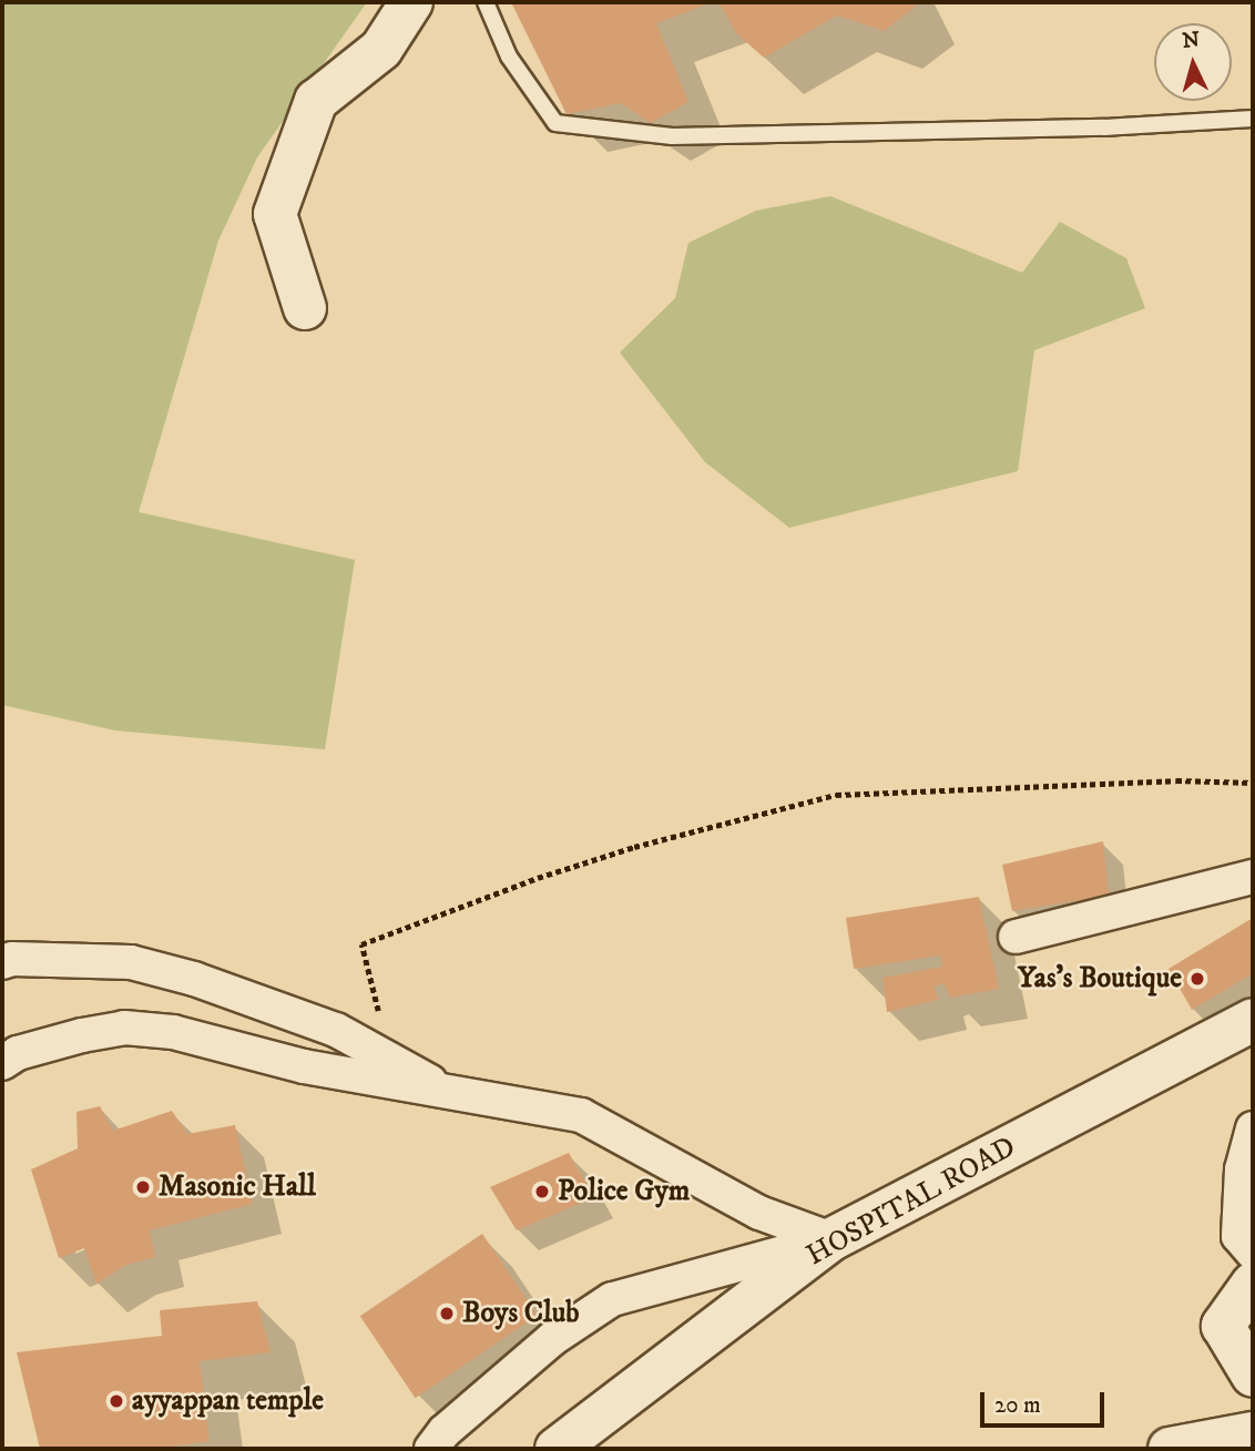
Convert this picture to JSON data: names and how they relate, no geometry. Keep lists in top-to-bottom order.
{
  "streets": {
    "street": ["HOSPITAL ROAD"]
  },
  "places": [
    "Yas's Boutique",
    "Masonic Hall",
    "Police Gym",
    "Boys Club",
    "ayyappan temple"
  ],
  "scale_bar": "20 m",
  "north": "top"
}
